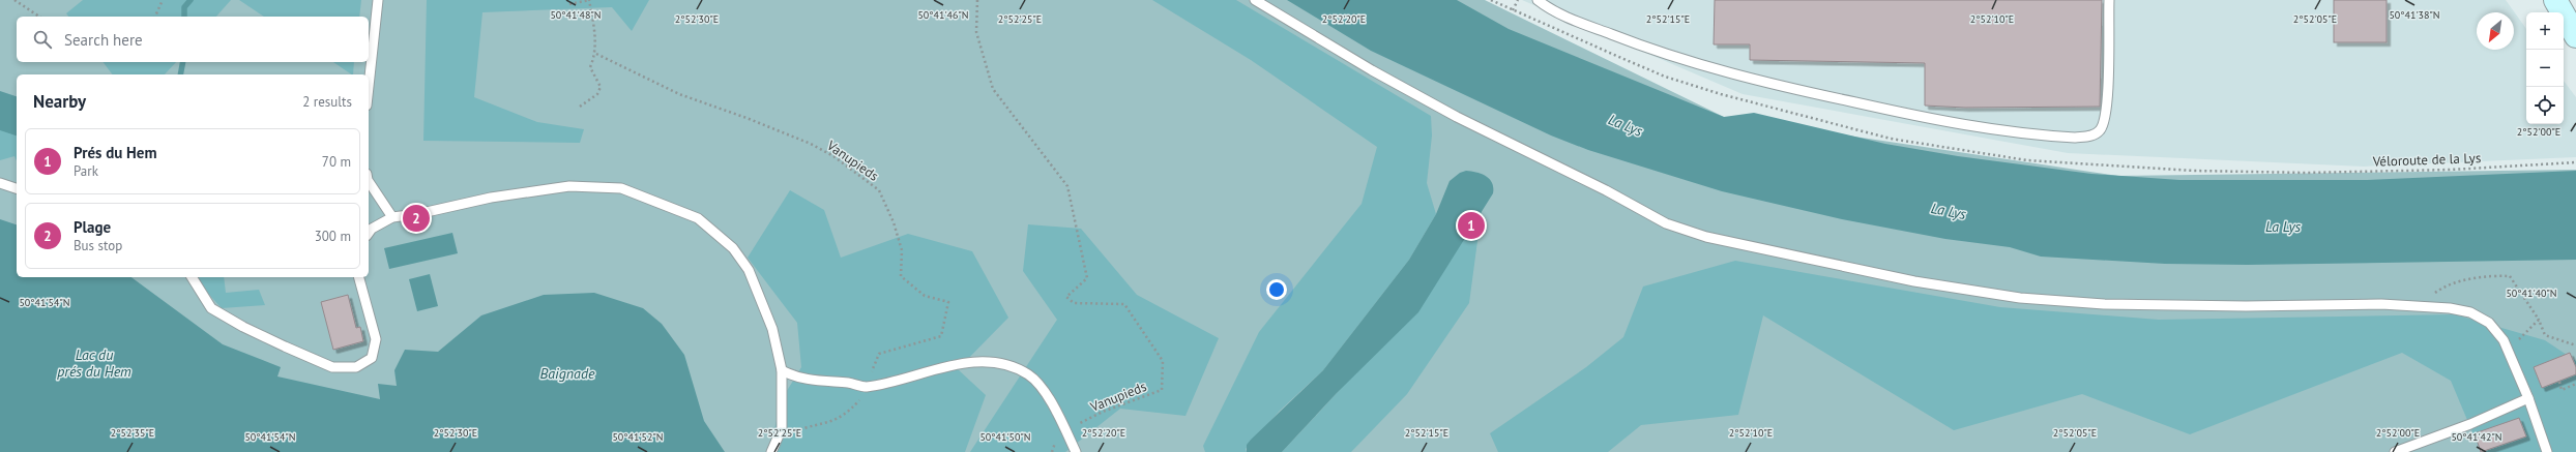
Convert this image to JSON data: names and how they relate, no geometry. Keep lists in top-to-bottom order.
{
  "streets": {
    "path": ["Véloroute de la Lys", "Vanupieds"]
  },
  "water": ["La Lys", "Lac du prés du Hem", "Baignade"],
  "north": "bottom left",
  "page": {
    "map_buttons": ["+", "−"],
    "search": "Search here",
    "heading": ["Nearby", "2 results"],
    "list": [
      {
        "mark": "1",
        "name": "Prés du Hem",
        "note": "Park",
        "value": "70 m"
      },
      {
        "mark": "2",
        "name": "Plage",
        "note": "Bus stop",
        "value": "300 m"
      }
    ],
    "pins": ["2", "1"]
  },
  "coordinates": [
    "50°41'38\"N",
    "50°41'46\"N",
    "50°41'48\"N",
    "2°52'30\"E",
    "2°52'25\"E",
    "2°52'20\"E",
    "2°52'15\"E",
    "2°52'10\"E",
    "2°52'05\"E",
    "2°52'00\"E",
    "50°41'40\"N",
    "50°41'54\"N",
    "2°52'35\"E",
    "50°41'52\"N",
    "50°41'50\"N",
    "50°41'42\"N"
  ]
}
